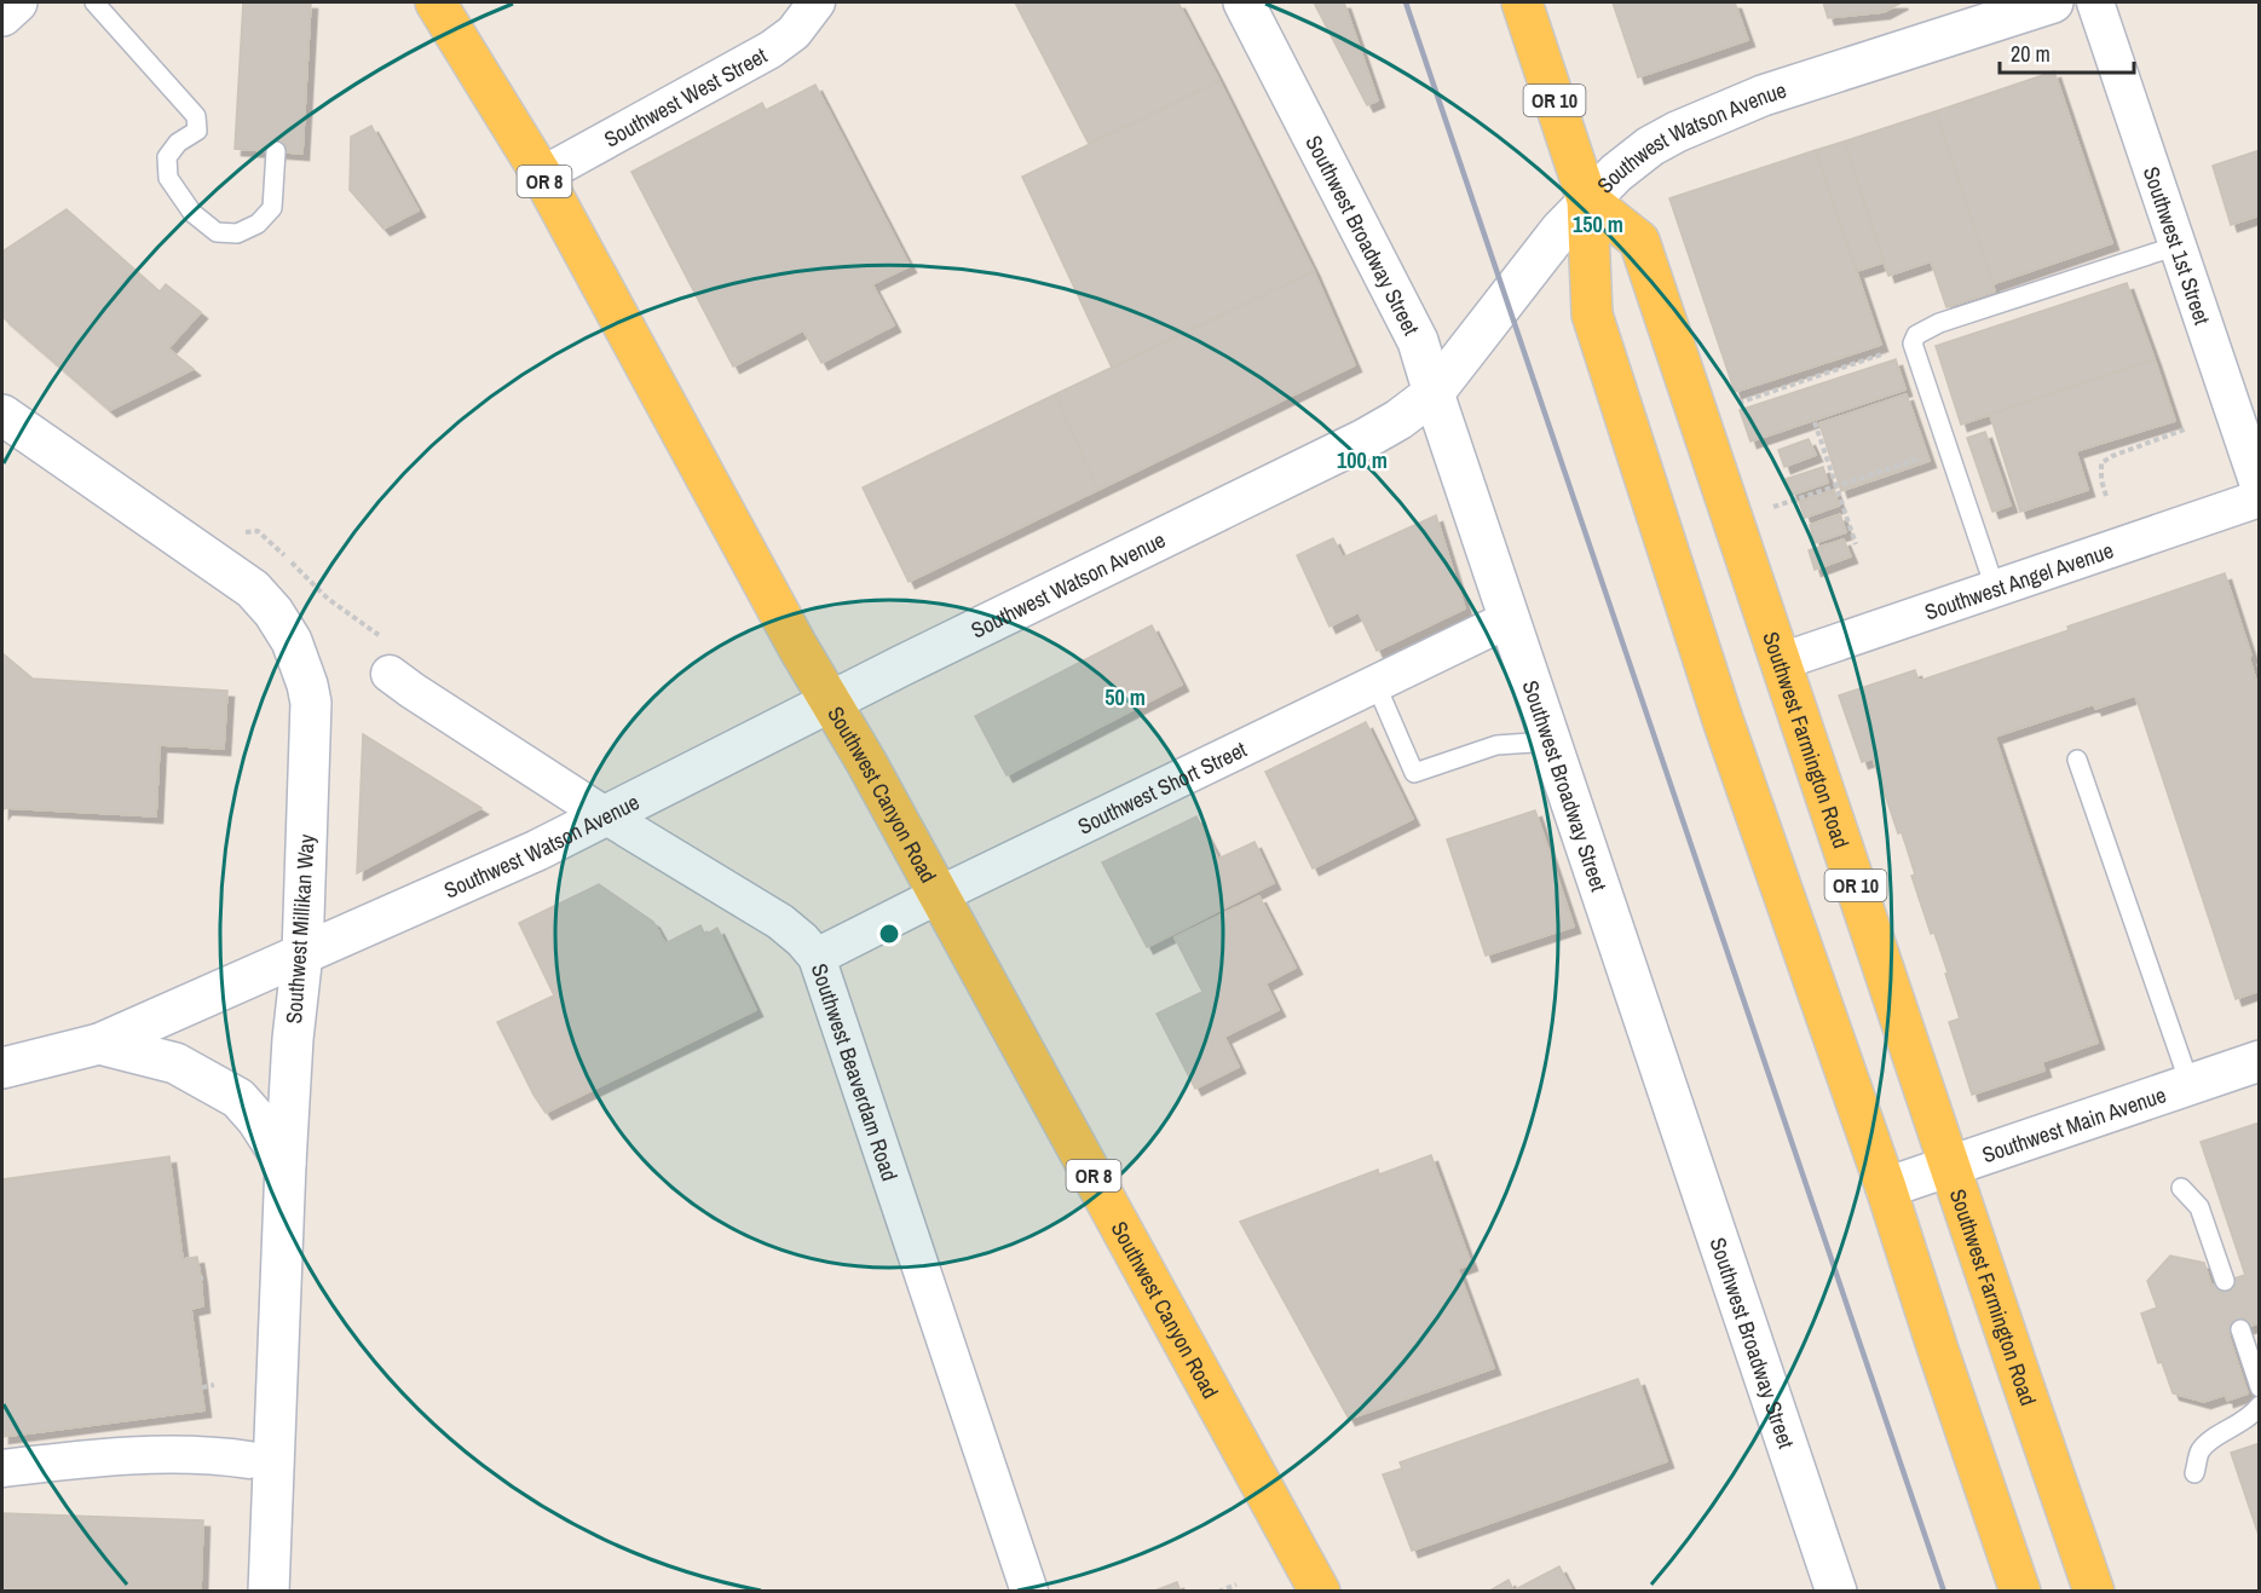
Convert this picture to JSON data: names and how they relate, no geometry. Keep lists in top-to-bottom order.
{
  "streets": {
    "main road": [
      "OR 10",
      "OR 8",
      "Southwest Farmington Road",
      "Southwest Canyon Road"
    ],
    "street": [
      "Southwest West Street",
      "Southwest Watson Avenue",
      "Southwest Broadway Street",
      "Southwest 1st Street",
      "Southwest Angel Avenue",
      "Southwest Short Street",
      "Southwest Millikan Way",
      "Southwest Beaverdam Road",
      "Southwest Main Avenue"
    ]
  },
  "crossings": [
    ["Southwest West Street", "Southwest Canyon Road"],
    ["OR 10", "Southwest Watson Avenue"],
    ["OR 10", "Southwest Farmington Road"],
    ["OR 10", "Southwest Main Avenue"],
    ["Southwest Watson Avenue", "Southwest Broadway Street"],
    ["Southwest Watson Avenue", "Southwest Farmington Road"],
    ["Southwest Watson Avenue", "Southwest Canyon Road"],
    ["Southwest Watson Avenue", "Southwest Millikan Way"],
    ["Southwest Watson Avenue", "Southwest Beaverdam Road"],
    ["Southwest Broadway Street", "Southwest Short Street"],
    ["Southwest Angel Avenue", "Southwest Farmington Road"],
    ["Southwest Farmington Road", "Southwest Main Avenue"],
    ["Southwest Short Street", "Southwest Canyon Road"],
    ["Southwest Short Street", "Southwest Beaverdam Road"]
  ],
  "scale_bar": "20 m",
  "rings": ["150 m", "100 m", "50 m"]
}
